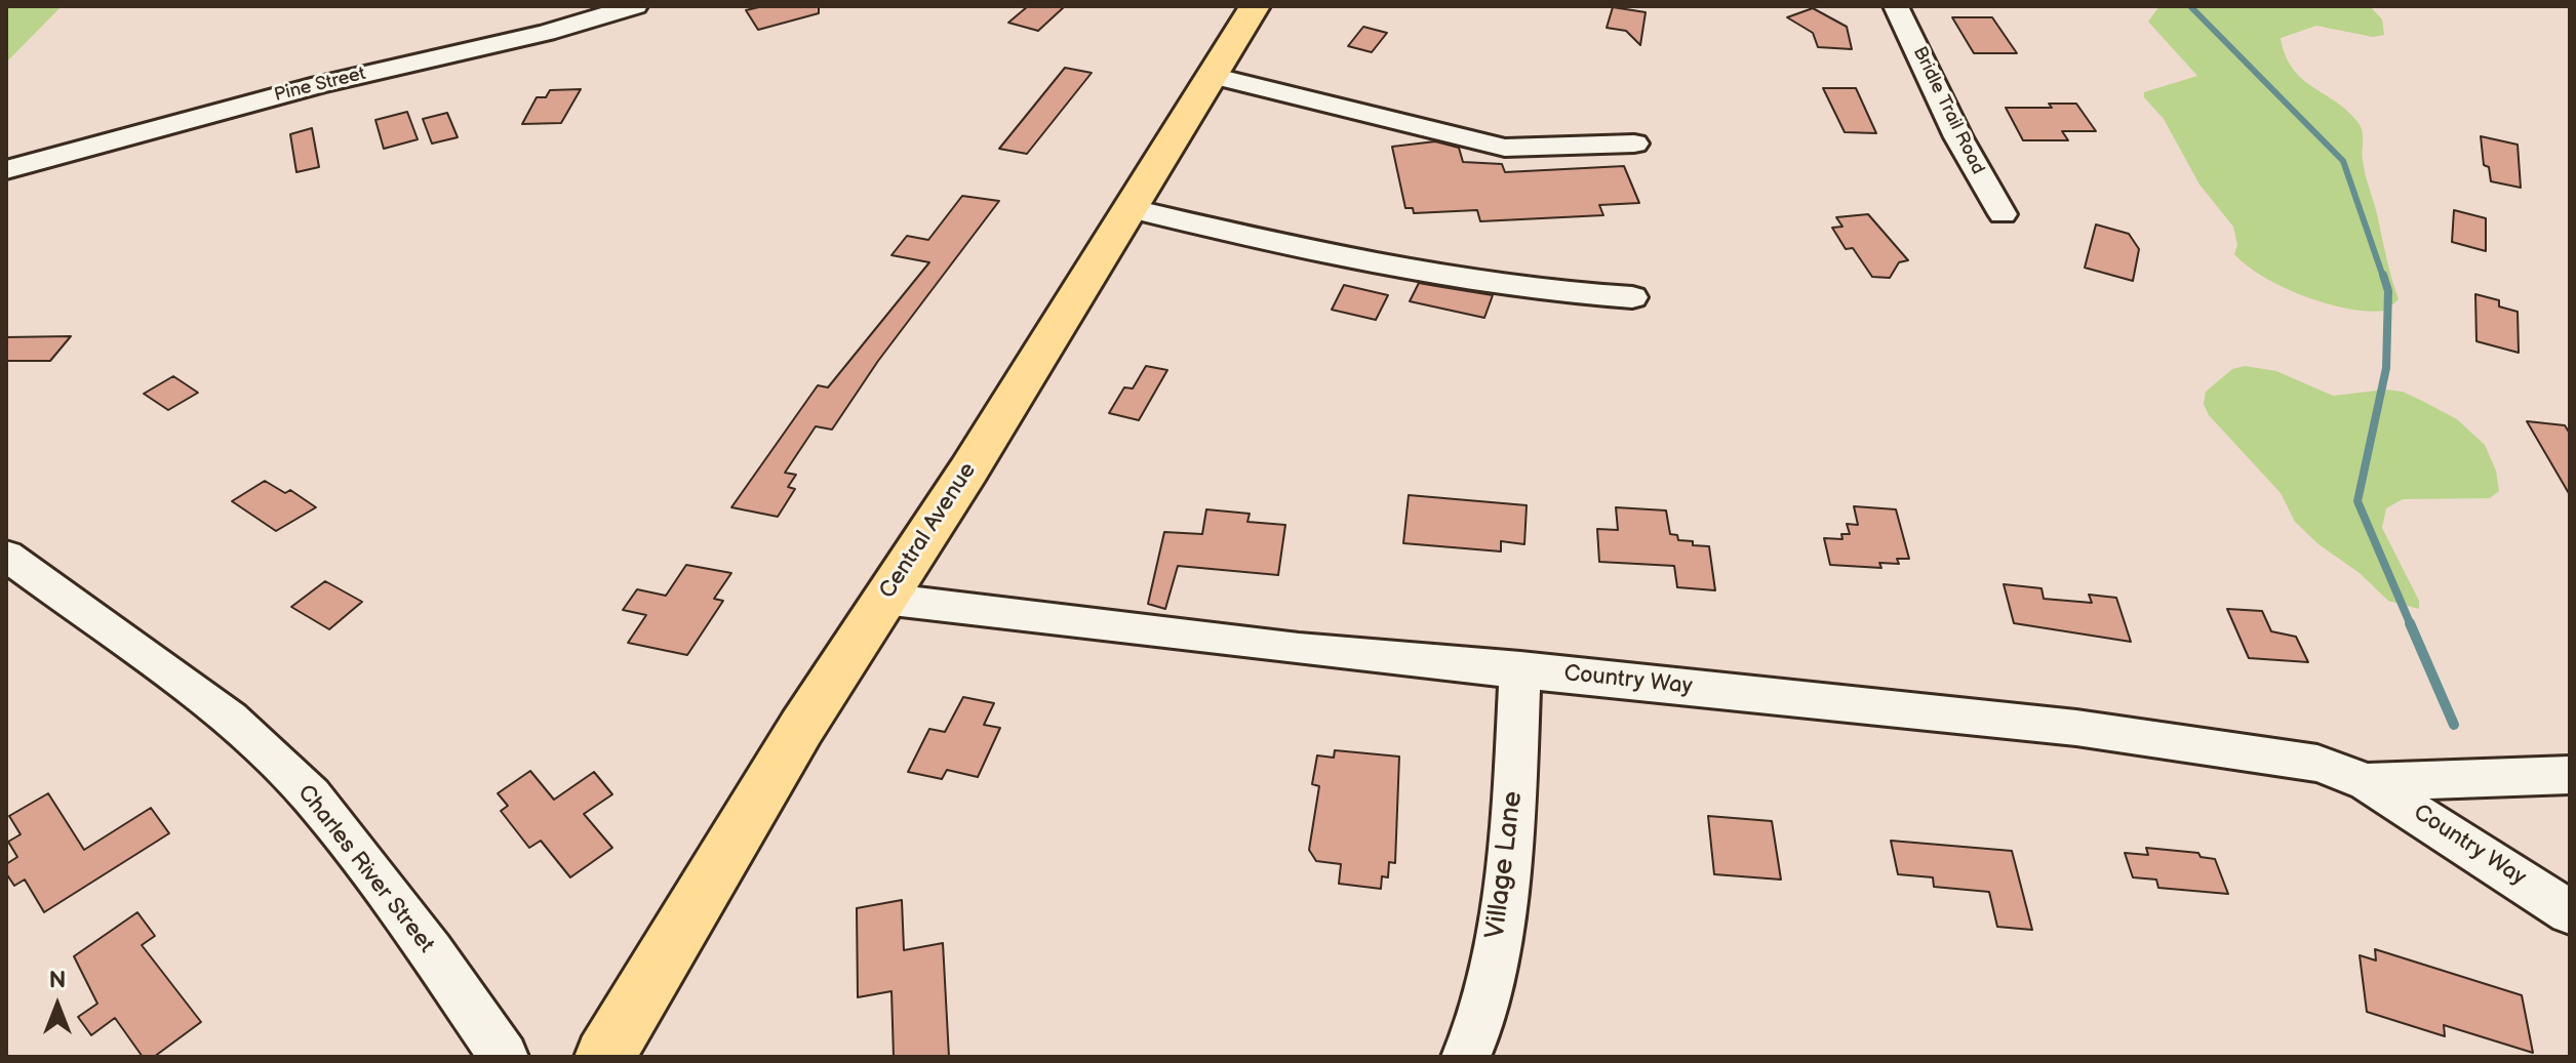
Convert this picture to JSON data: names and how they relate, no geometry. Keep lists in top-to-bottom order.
{
  "streets": {
    "main road": ["Central Avenue"],
    "street": [
      "Pine Street",
      "Bridle Trail Road",
      "Country Way",
      "Village Lane",
      "Charles River Street"
    ]
  },
  "crossings": [
    ["Central Avenue", "Country Way"],
    ["Country Way", "Village Lane"]
  ],
  "north": "top"
}
